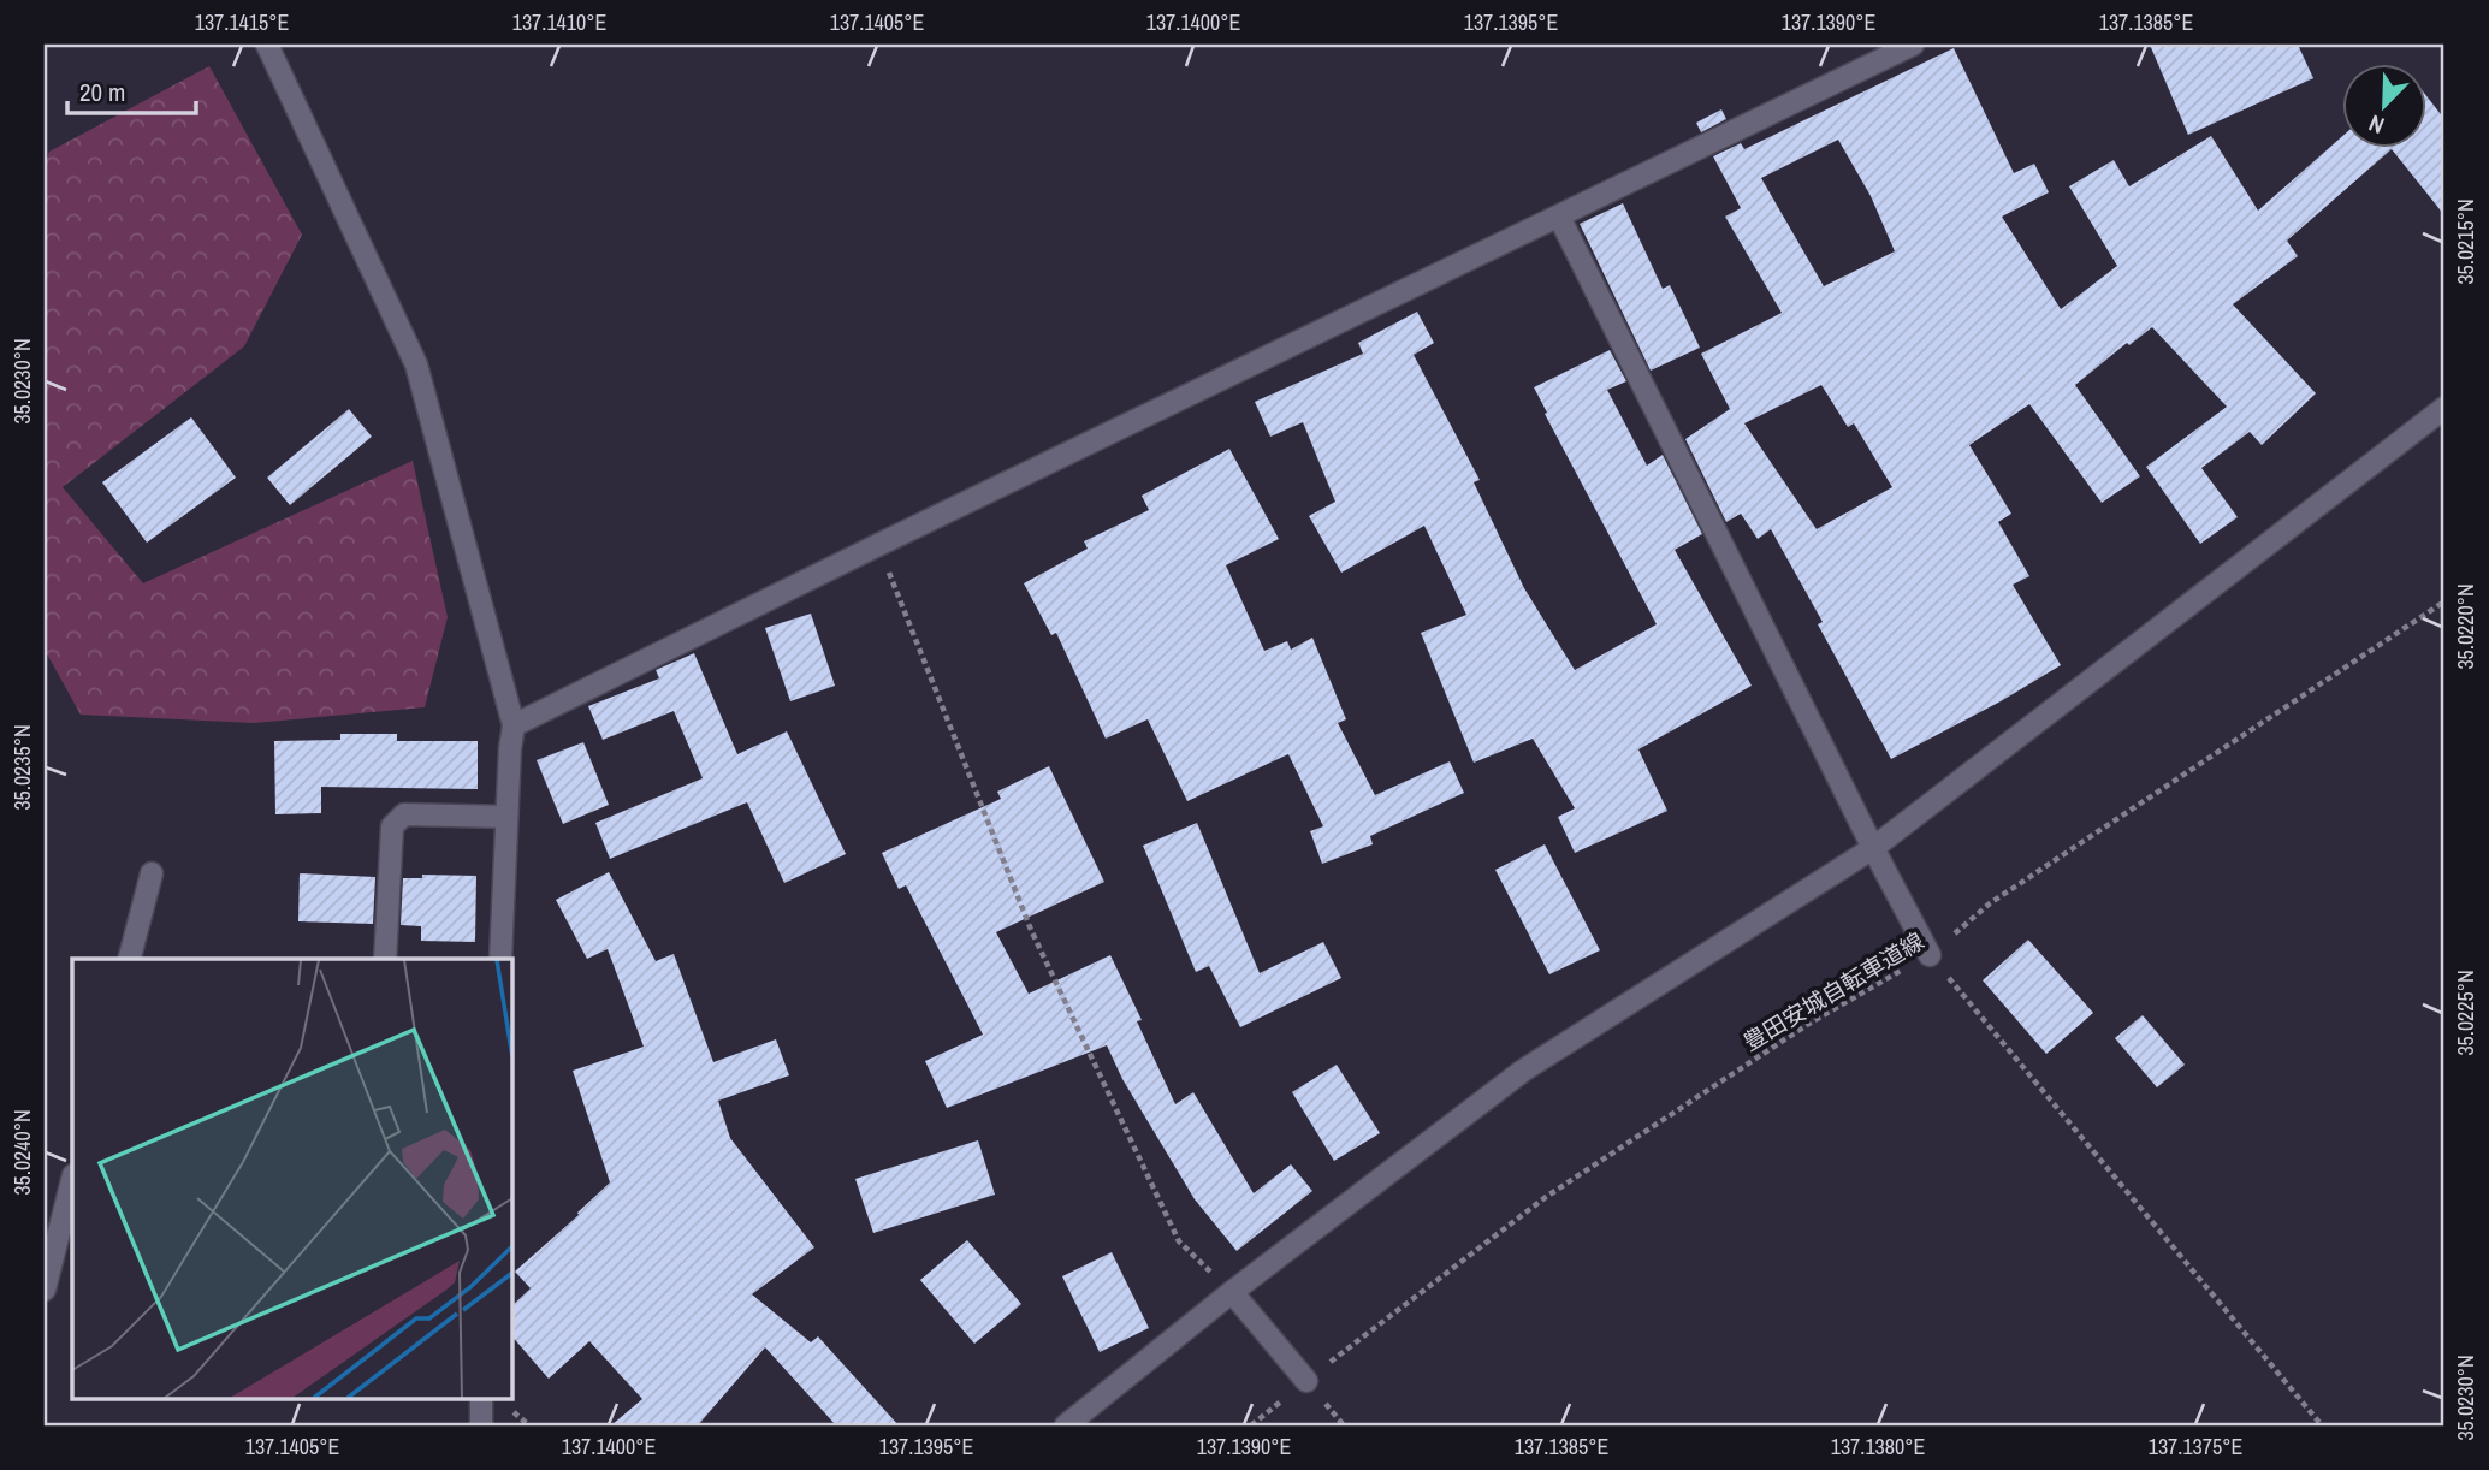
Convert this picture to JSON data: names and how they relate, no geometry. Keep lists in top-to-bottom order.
{
  "streets": {
    "path": ["豊田安城自転車道線"]
  },
  "scale_bar": "20 m",
  "north": "bottom left",
  "coordinates": [
    "137.1415°E",
    "137.1410°E",
    "137.1405°E",
    "137.1400°E",
    "137.1395°E",
    "137.1390°E",
    "137.1385°E",
    "35.0215°N",
    "35.0230°N",
    "35.0220°N",
    "35.0235°N",
    "35.0225°N",
    "35.0240°N",
    "137.1380°E",
    "137.1375°E"
  ]
}
